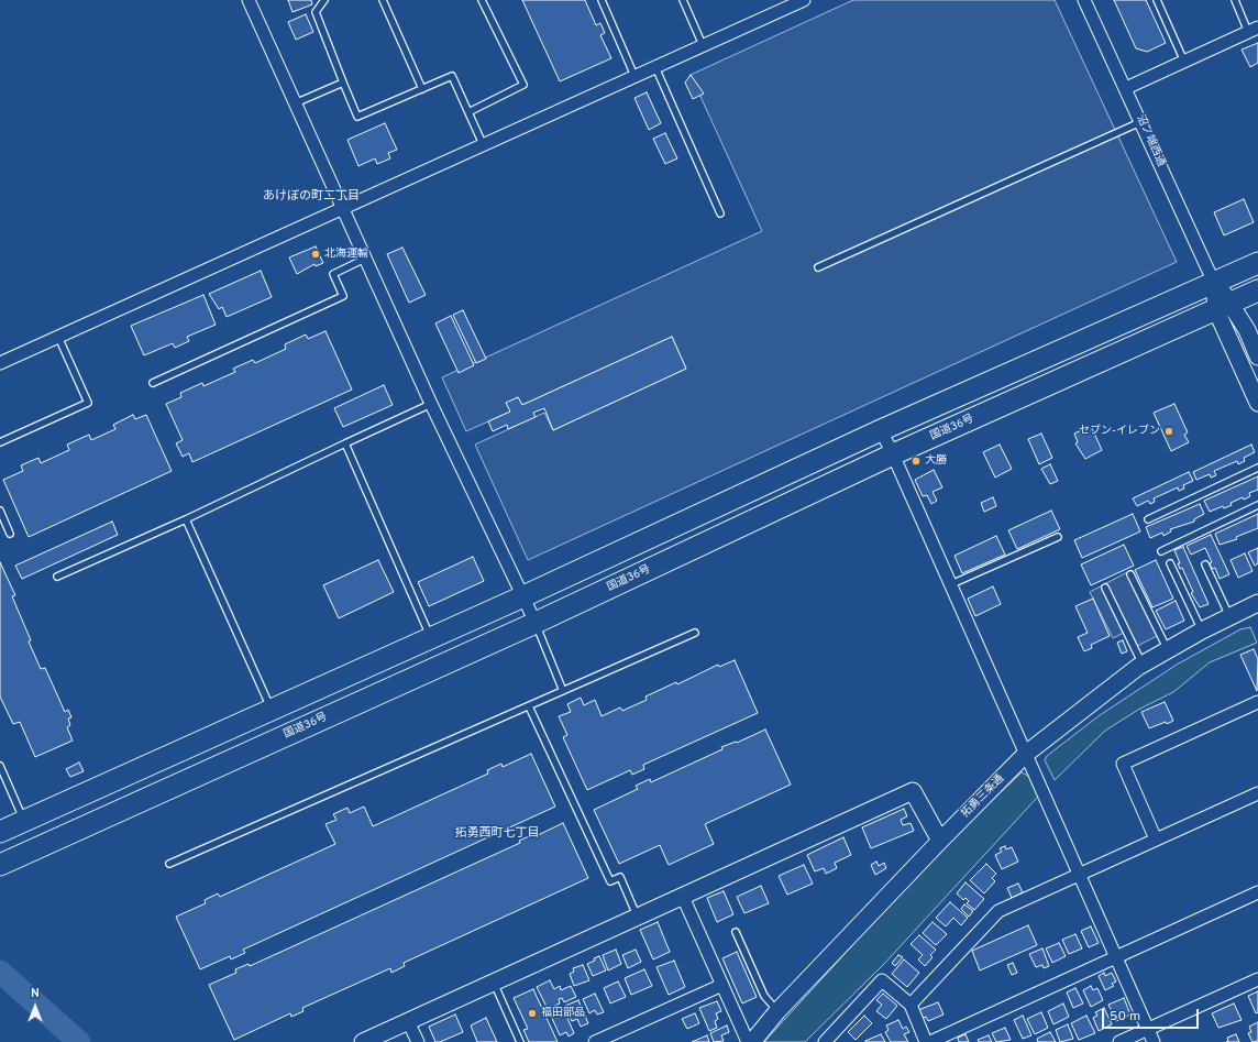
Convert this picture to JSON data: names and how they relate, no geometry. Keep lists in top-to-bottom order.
{
  "streets": {
    "highway": ["国道36号"],
    "street": ["沼ノ端西通", "拓勇三条通"]
  },
  "crossings": [
    ["沼ノ端西通", "国道36号"]
  ],
  "districts": ["あけぼの町二丁目", "拓勇西町七丁目"],
  "places": [
    "北海運輸",
    "セブン-イレブン",
    "大勝",
    "福田部品"
  ],
  "scale_bar": "50 m",
  "north": "top"
}
